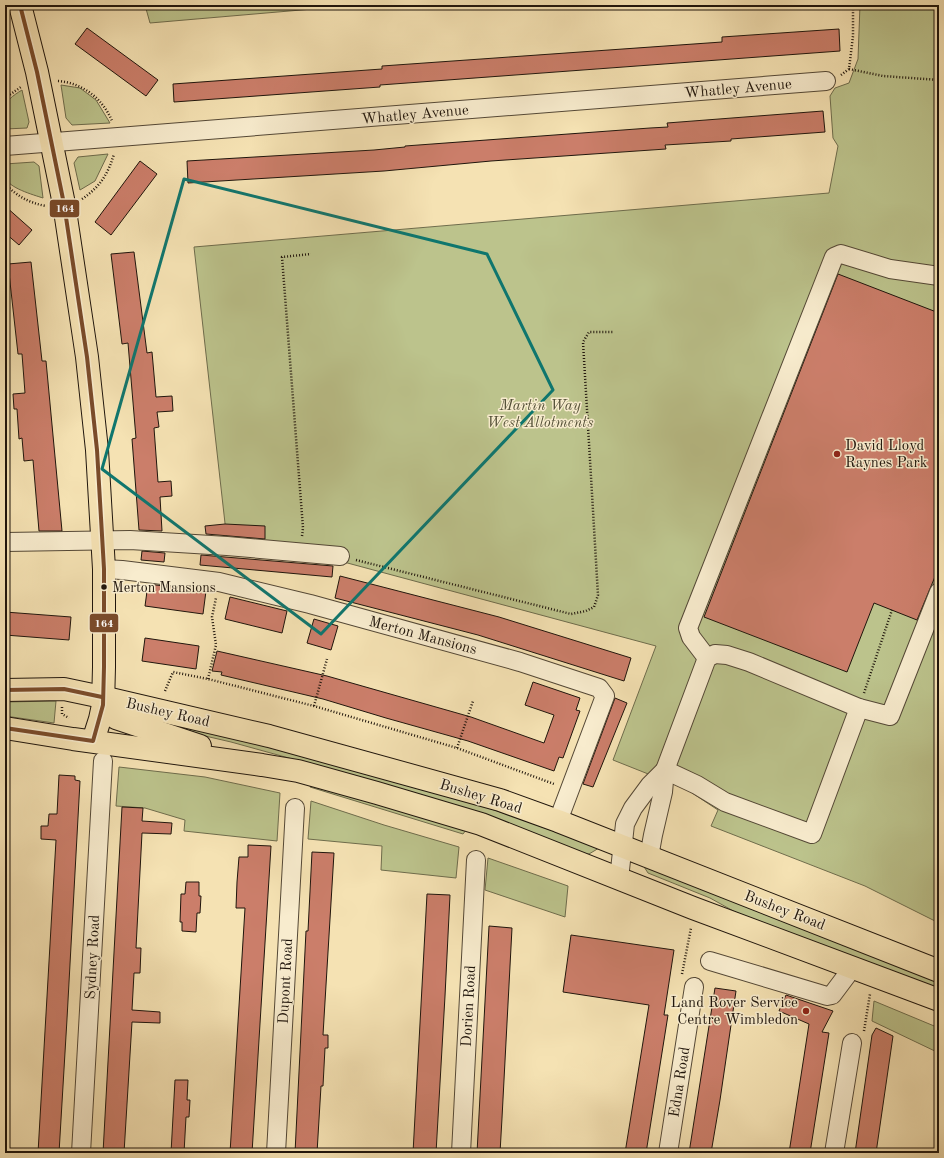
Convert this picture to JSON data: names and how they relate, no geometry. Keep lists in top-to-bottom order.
{
  "streets": {
    "main road": ["Bushey Road"],
    "street": [
      "Whatley Avenue",
      "Merton Mansions",
      "Sydney Road",
      "Dupont Road",
      "Dorien Road",
      "Edna Road"
    ]
  },
  "crossings": [
    ["Merton Mansions", "Bushey Road"]
  ],
  "parks": ["Martin Way West Allotments"],
  "places": ["David Lloyd Raynes Park", "Merton Mansions", "Land Rover Service Centre Wimbledon"],
  "lines": ["transit line 164"]
}
